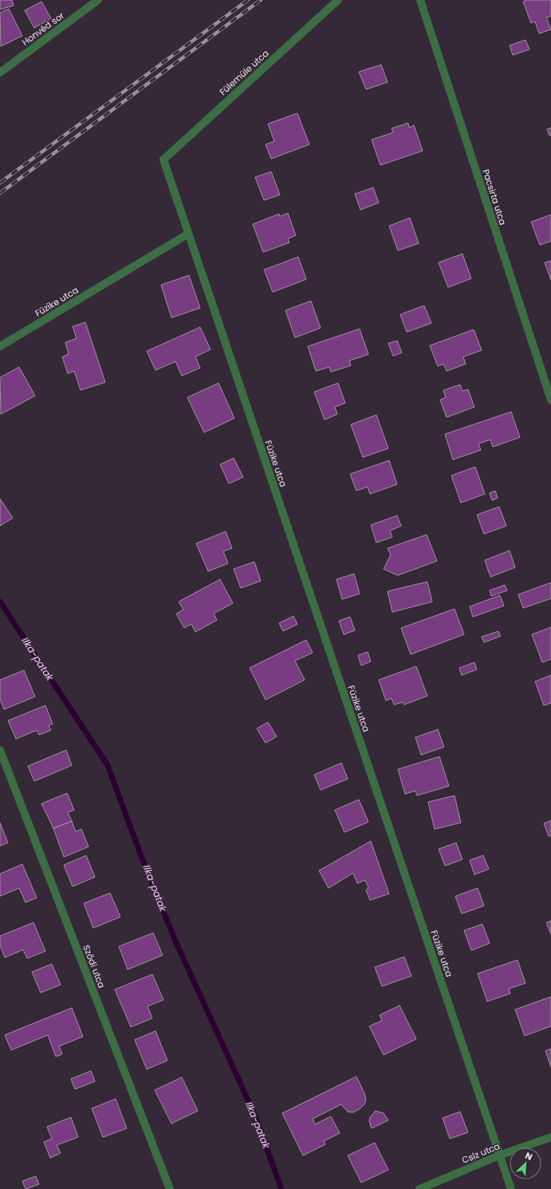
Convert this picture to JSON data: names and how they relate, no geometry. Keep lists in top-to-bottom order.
{
  "streets": {
    "street": [
      "Honvéd sor",
      "Fülemüle utca",
      "Pacsirta utca",
      "Füzike utca",
      "Sződi utca",
      "Csíz utca"
    ]
  },
  "crossings": [
    ["Fülemüle utca", "Füzike utca"],
    ["Füzike utca", "Csíz utca"]
  ],
  "water": ["Ilka-patak"],
  "north": "top right"
}
